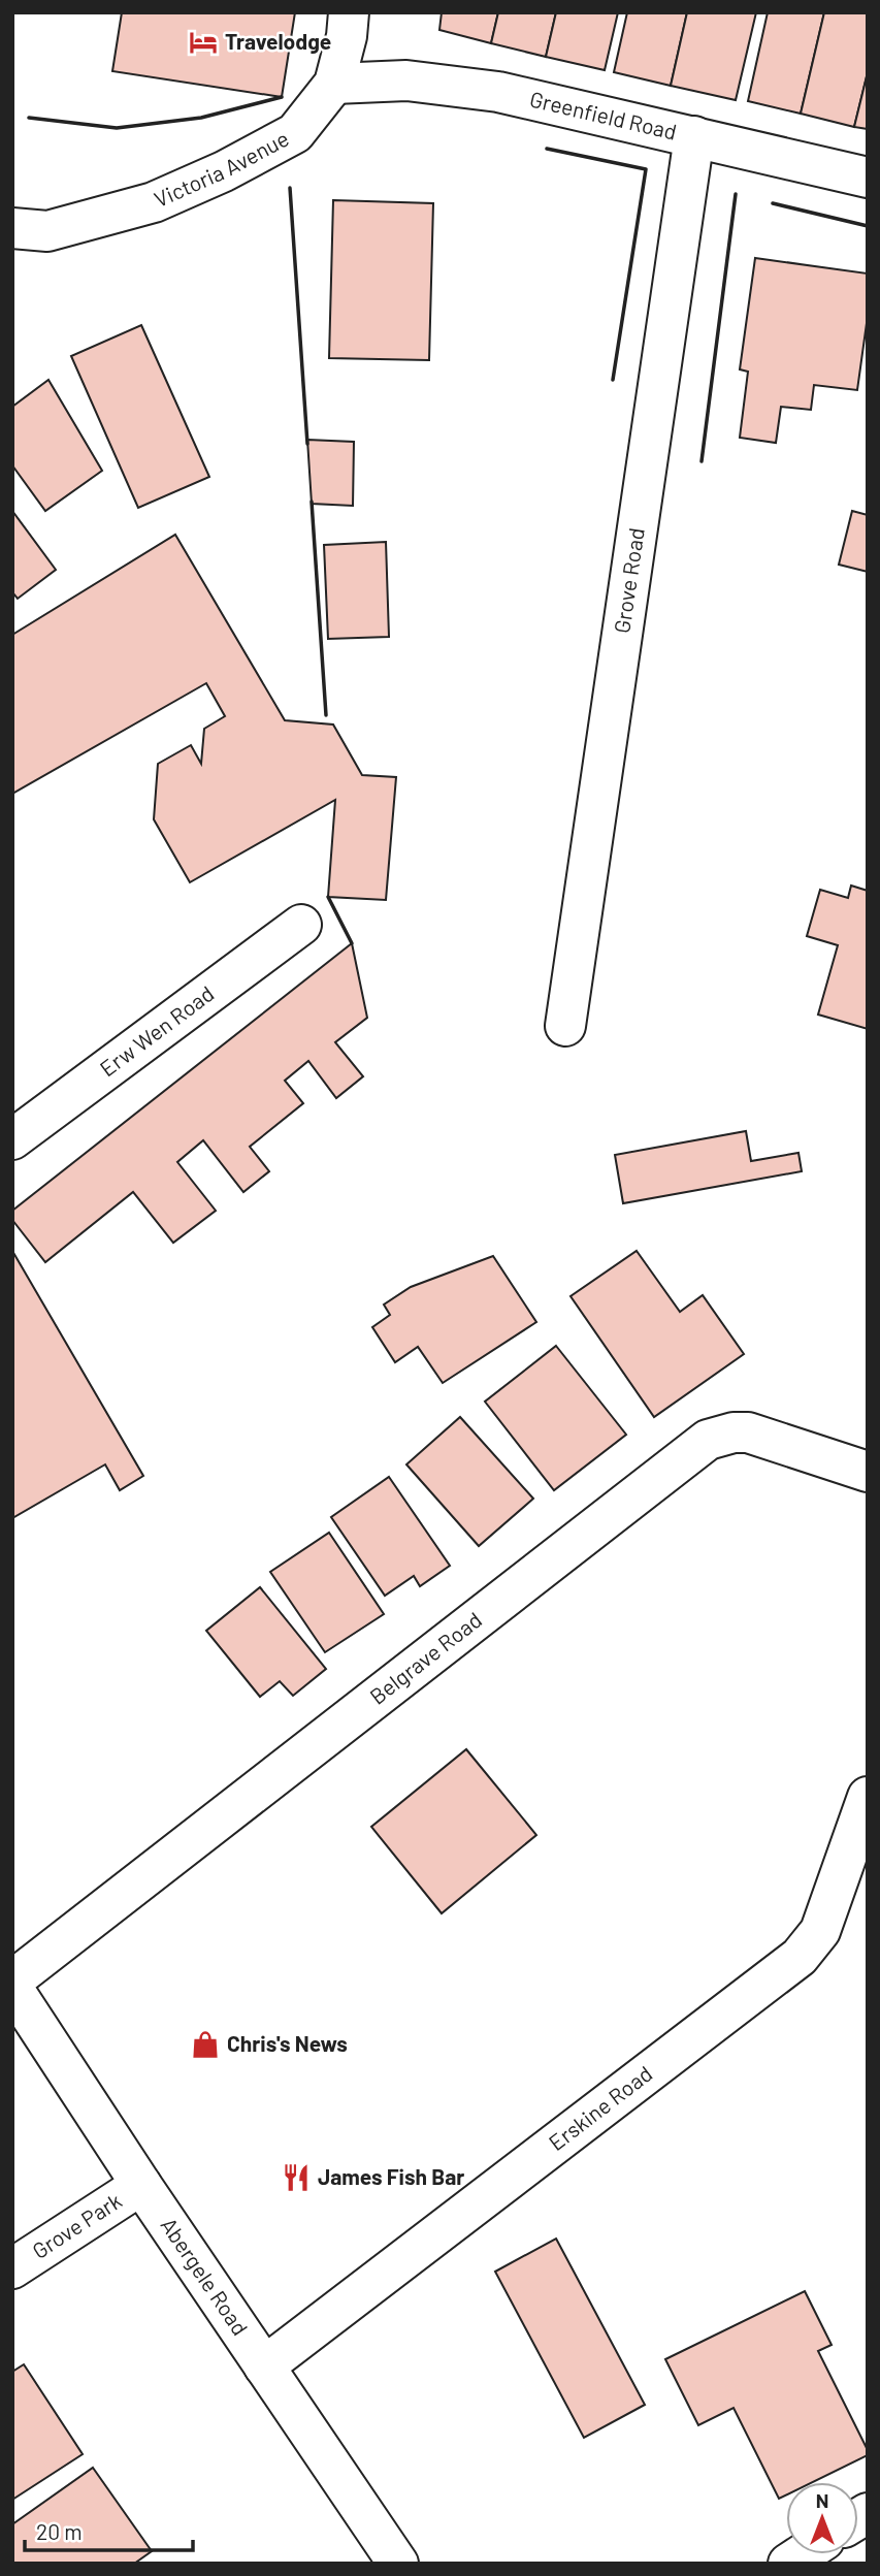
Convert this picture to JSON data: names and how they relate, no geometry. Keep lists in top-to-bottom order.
{
  "streets": {
    "street": [
      "Greenfield Road",
      "Victoria Avenue",
      "Grove Road",
      "Erw Wen Road",
      "Belgrave Road",
      "Erskine Road",
      "Grove Park",
      "Abergele Road"
    ]
  },
  "crossings": [
    ["Greenfield Road", "Victoria Avenue"],
    ["Greenfield Road", "Grove Road"],
    ["Erskine Road", "Abergele Road"],
    ["Grove Park", "Abergele Road"]
  ],
  "places": {
    "hotel": ["Travelodge"],
    "shop": ["Chris's News"],
    "restaurant": ["James Fish Bar"]
  },
  "scale_bar": "20 m",
  "north": "top"
}
